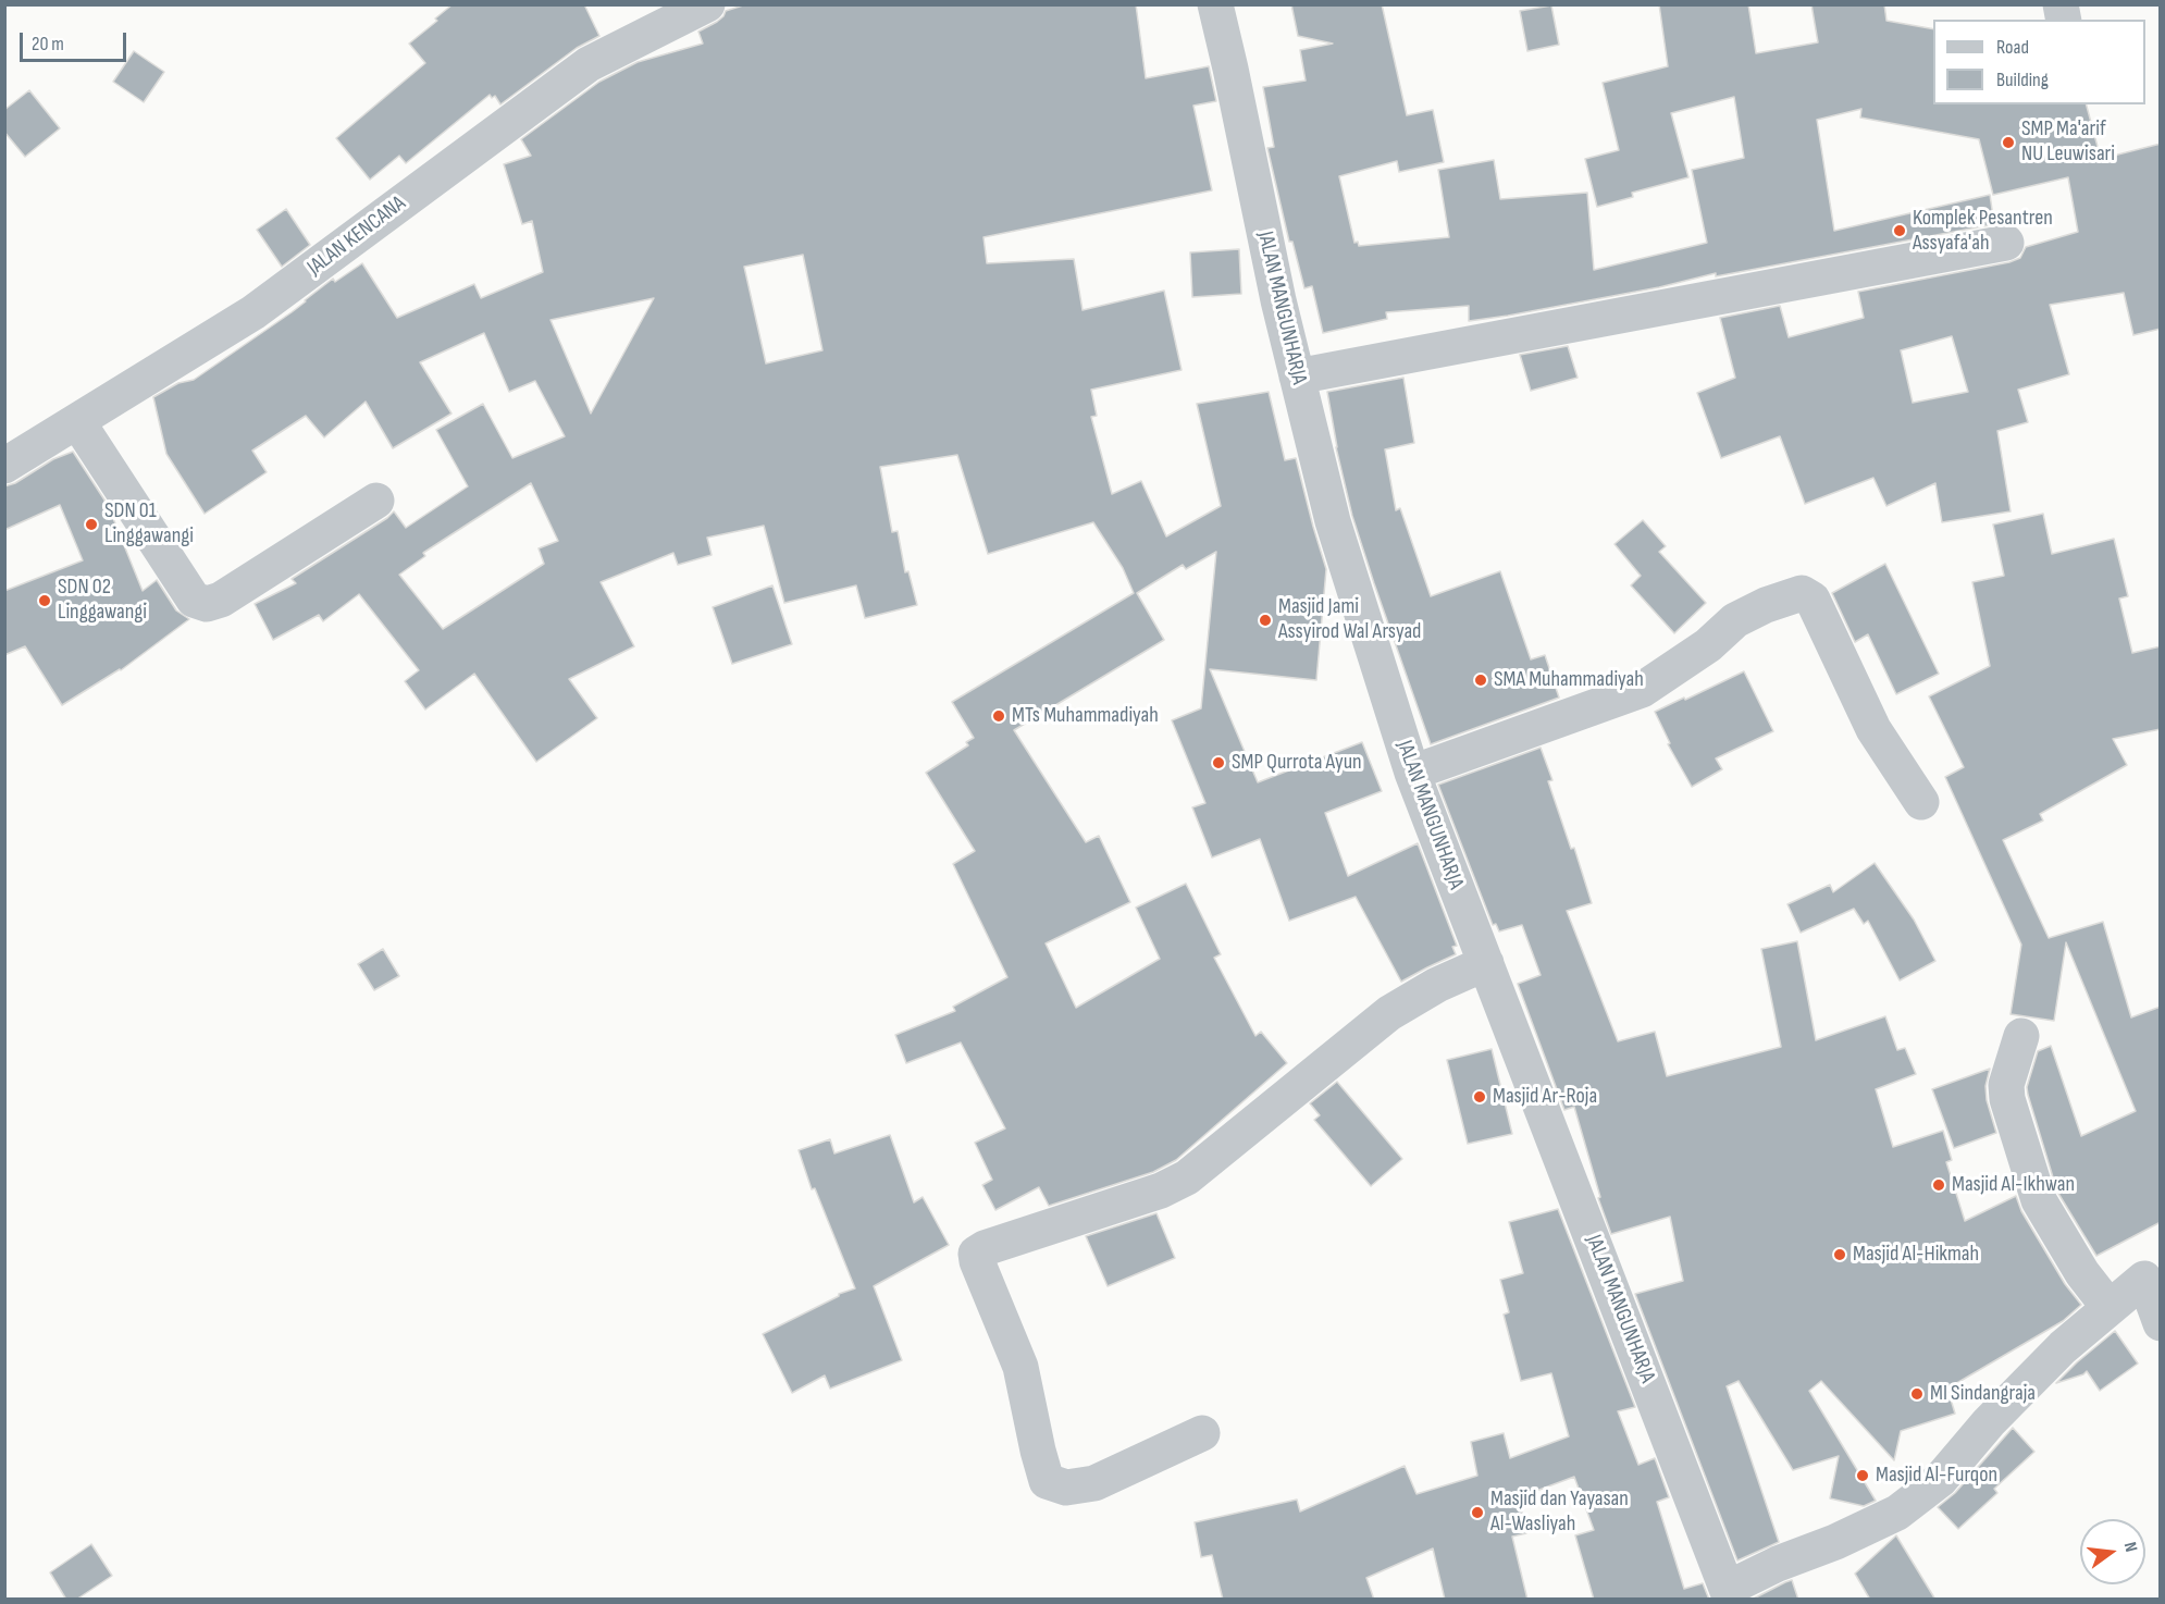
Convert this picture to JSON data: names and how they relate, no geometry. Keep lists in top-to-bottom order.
{
  "streets": {
    "street": ["JALAN KENCANA", "JALAN MANGUNHARJA"]
  },
  "places": [
    "SMP Ma'arif NU Leuwisari",
    "Komplek Pesantren Assyafa'ah",
    "SDN 01 Linggawangi",
    "SDN 02 Linggawangi",
    "Masjid Jami Assyirod Wal Arsyad",
    "SMA Muhammadiyah",
    "MTs Muhammadiyah",
    "SMP Qurrota Ayun",
    "Masjid Ar-Roja",
    "Masjid Al-Ikhwan",
    "Masjid Al-Hikmah",
    "MI Sindangraja",
    "Masjid Al-Furqon",
    "Masjid dan Yayasan Al-Wasliyah"
  ],
  "legend": ["Road", "Building"],
  "scale_bar": "20 m",
  "north": "right"
}
